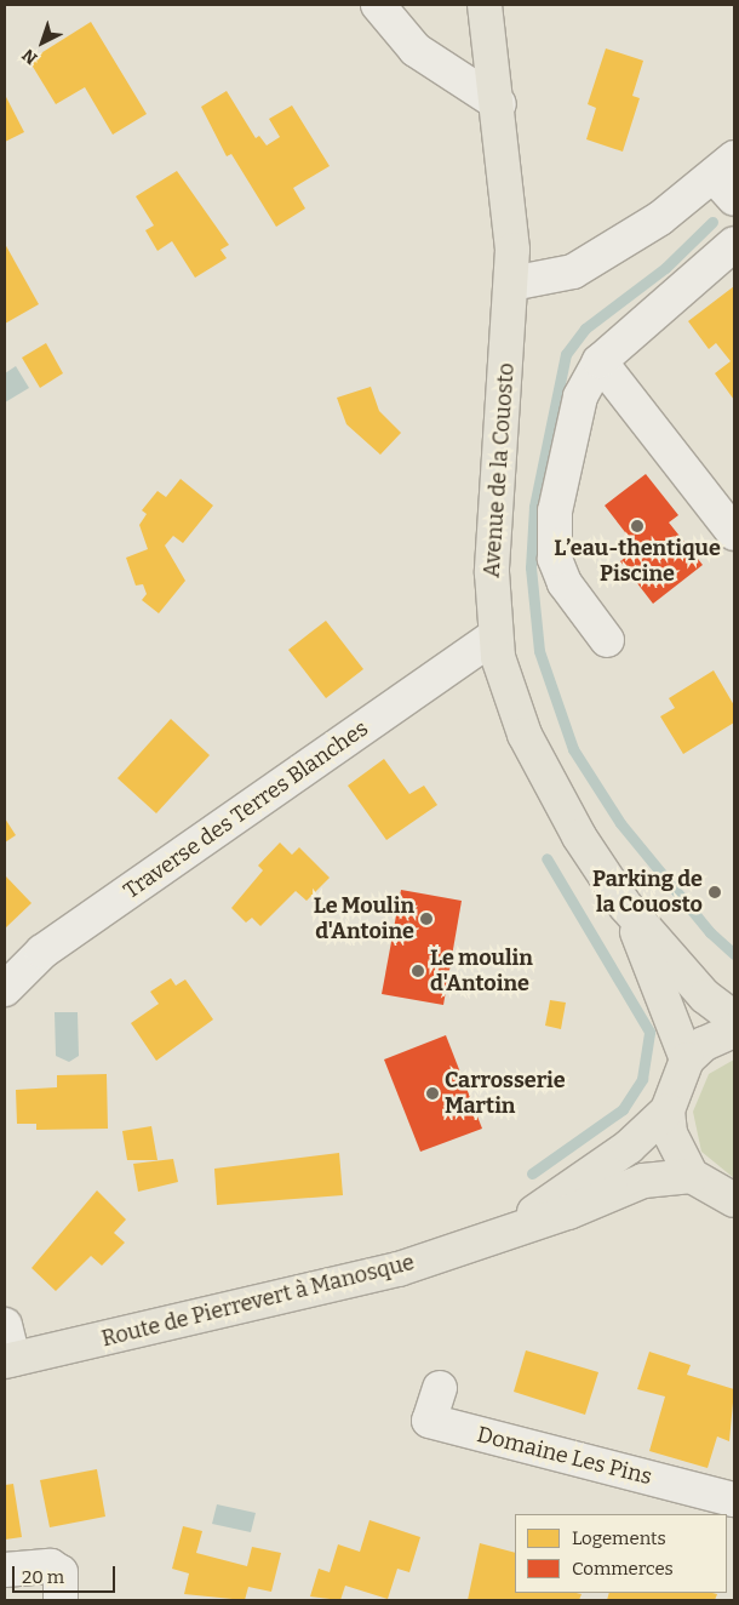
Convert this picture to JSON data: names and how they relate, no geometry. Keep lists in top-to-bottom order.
{
  "streets": {
    "main road": ["Avenue de la Couosto", "Route de Pierrevert à Manosque"],
    "street": ["Traverse des Terres Blanches", "Domaine Les Pins"]
  },
  "crossings": [
    ["Avenue de la Couosto", "Traverse des Terres Blanches"]
  ],
  "places": [
    "L’eau-thentique Piscine",
    "Parking de la Couosto",
    "Le Moulin d'Antoine",
    "Le moulin d'Antoine",
    "Carrosserie Martin"
  ],
  "legend": ["Logements", "Commerces"],
  "scale_bar": "20 m",
  "north": "bottom left"
}
